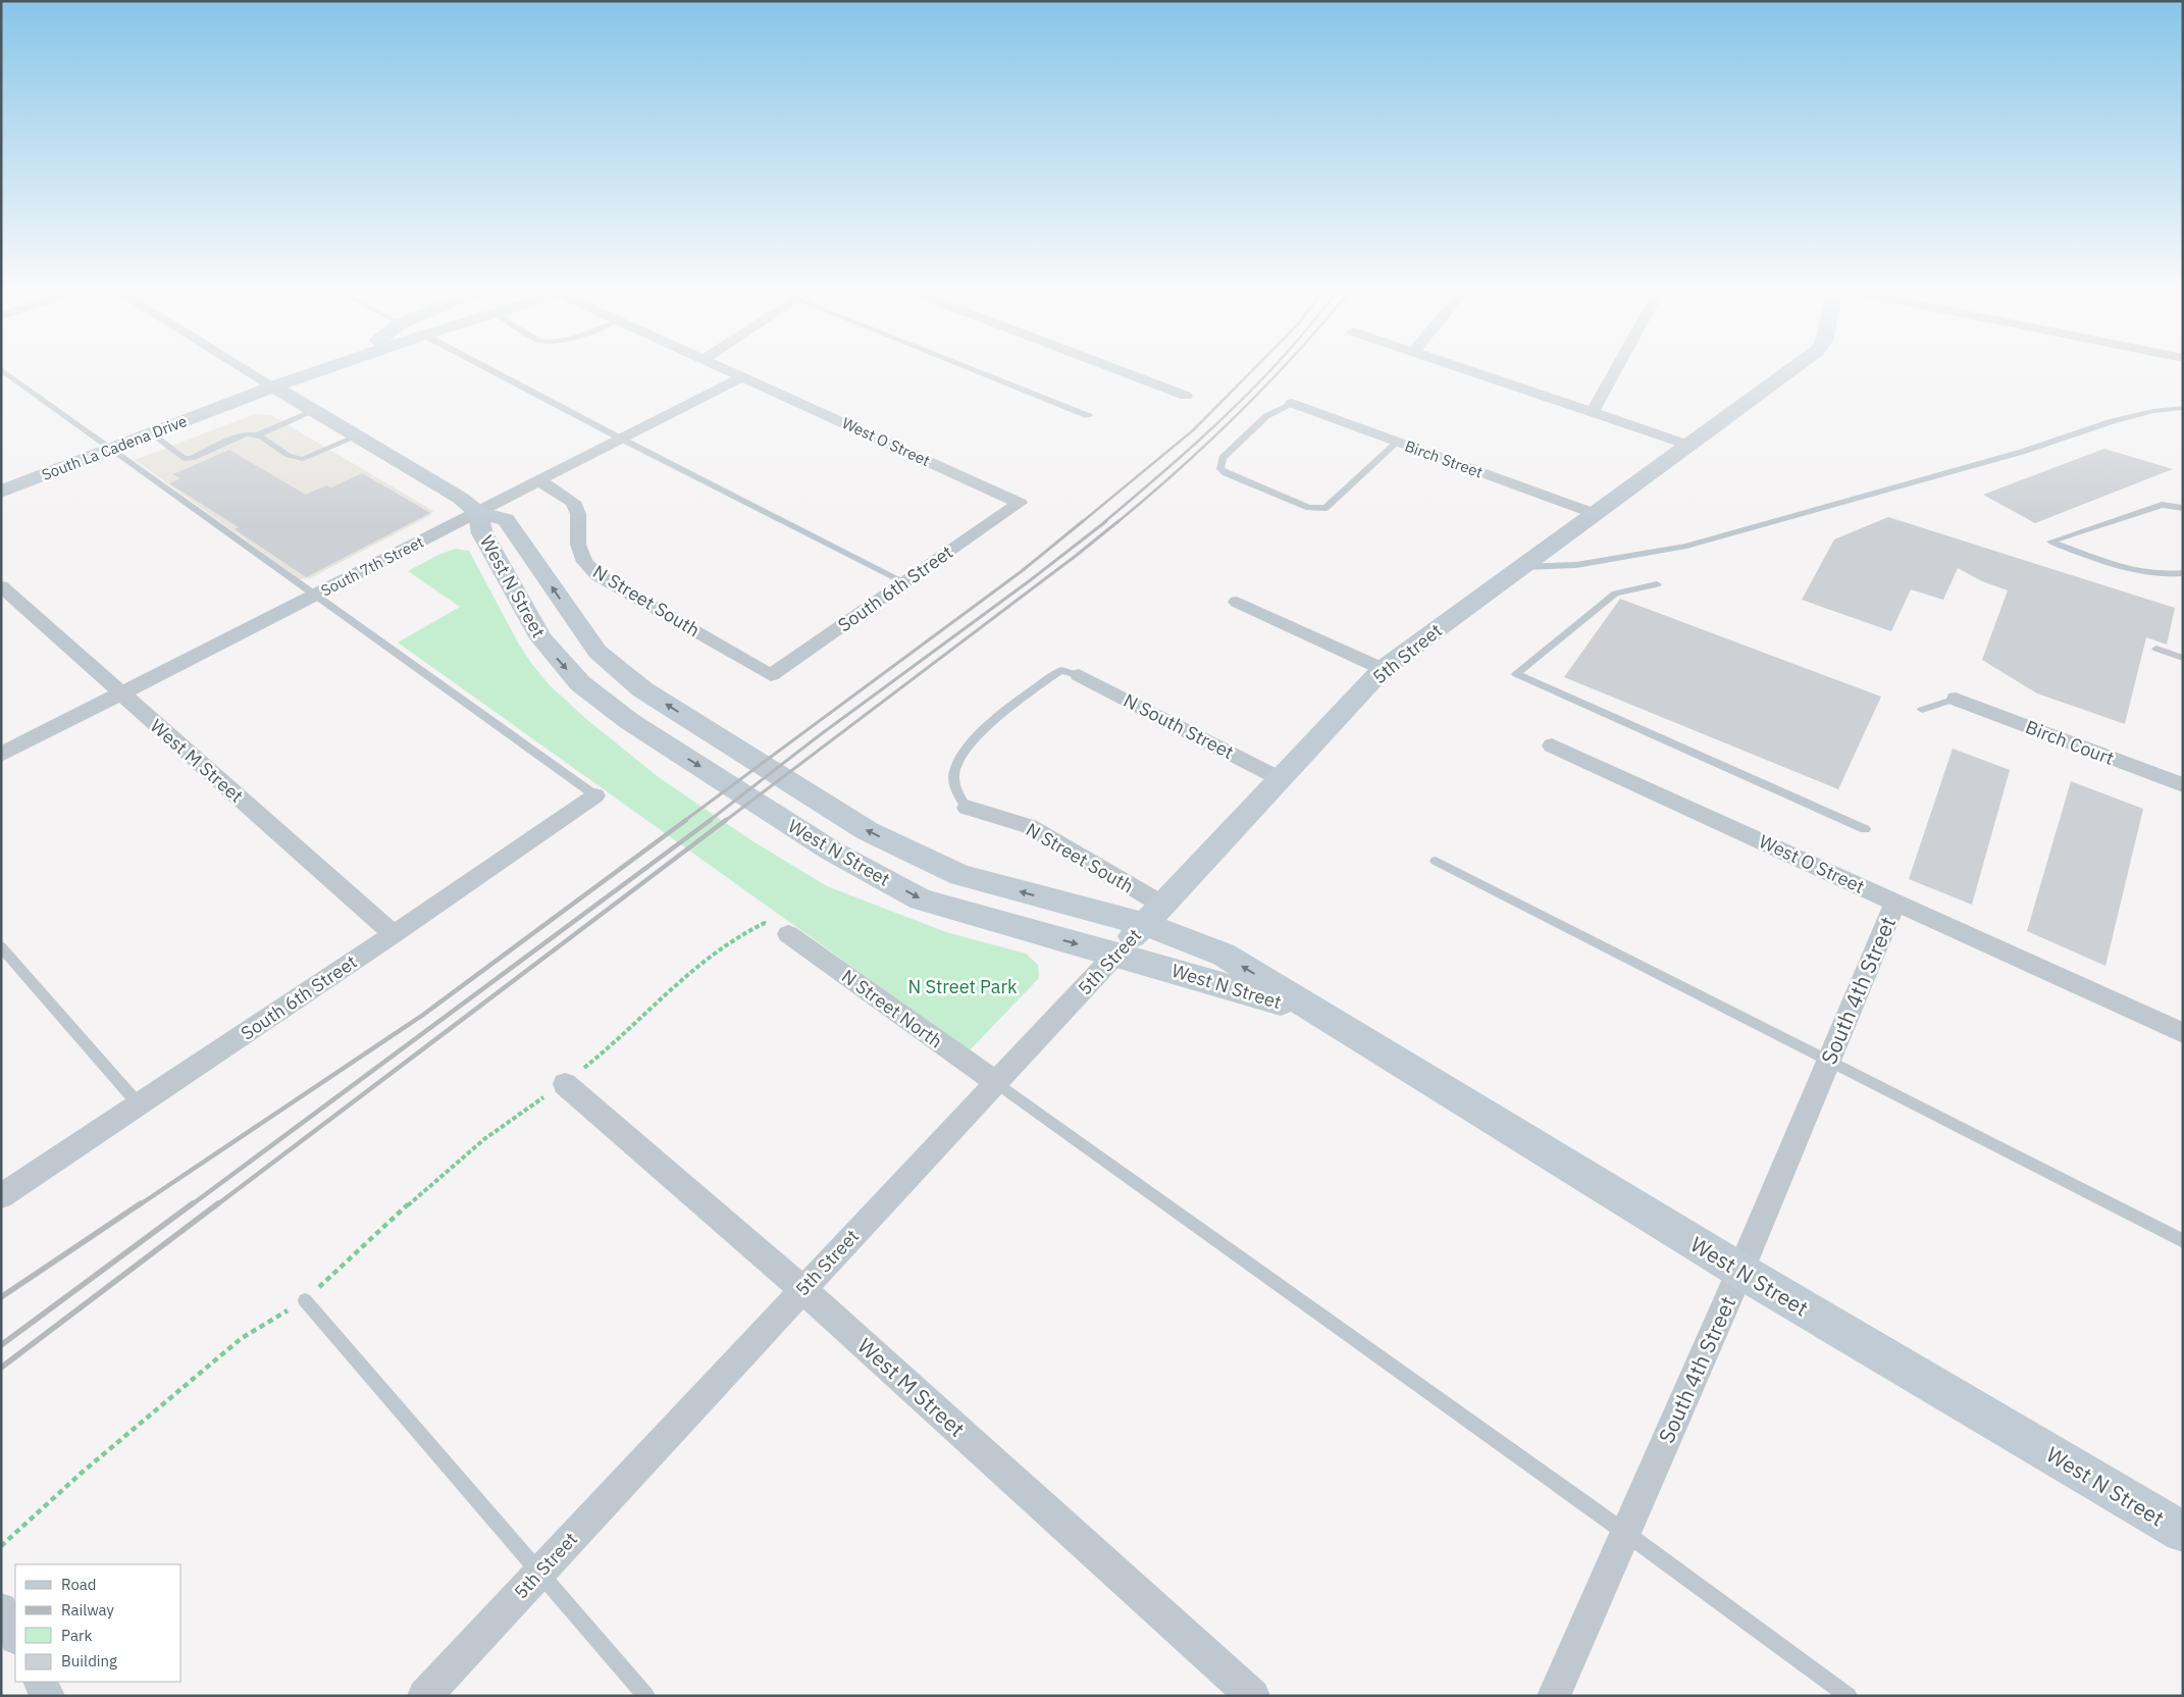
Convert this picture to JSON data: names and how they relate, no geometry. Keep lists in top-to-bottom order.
{
  "streets": {
    "street": [
      "West O Street",
      "South La Cadena Drive",
      "Birch Street",
      "South 7th Street",
      "West N Street",
      "South 6th Street",
      "N Street South",
      "5th Street",
      "N South Street",
      "Birch Court",
      "West M Street",
      "South 4th Street",
      "N Street North"
    ]
  },
  "crossings": [
    ["West O Street", "South 7th Street"],
    ["West O Street", "South 6th Street"],
    ["West O Street", "South 4th Street"],
    ["South La Cadena Drive", "West N Street"],
    ["Birch Street", "5th Street"],
    ["South 7th Street", "West N Street"],
    ["South 7th Street", "N Street South"],
    ["South 7th Street", "West M Street"],
    ["West N Street", "N Street South"],
    ["West N Street", "5th Street"],
    ["West N Street", "South 4th Street"],
    ["South 6th Street", "N Street South"],
    ["South 6th Street", "West M Street"],
    ["N Street South", "5th Street"],
    ["5th Street", "N South Street"],
    ["5th Street", "West M Street"],
    ["5th Street", "N Street North"]
  ],
  "parks": ["N Street Park"],
  "legend": [
    "Road",
    "Railway",
    "Park",
    "Building"
  ]
}
